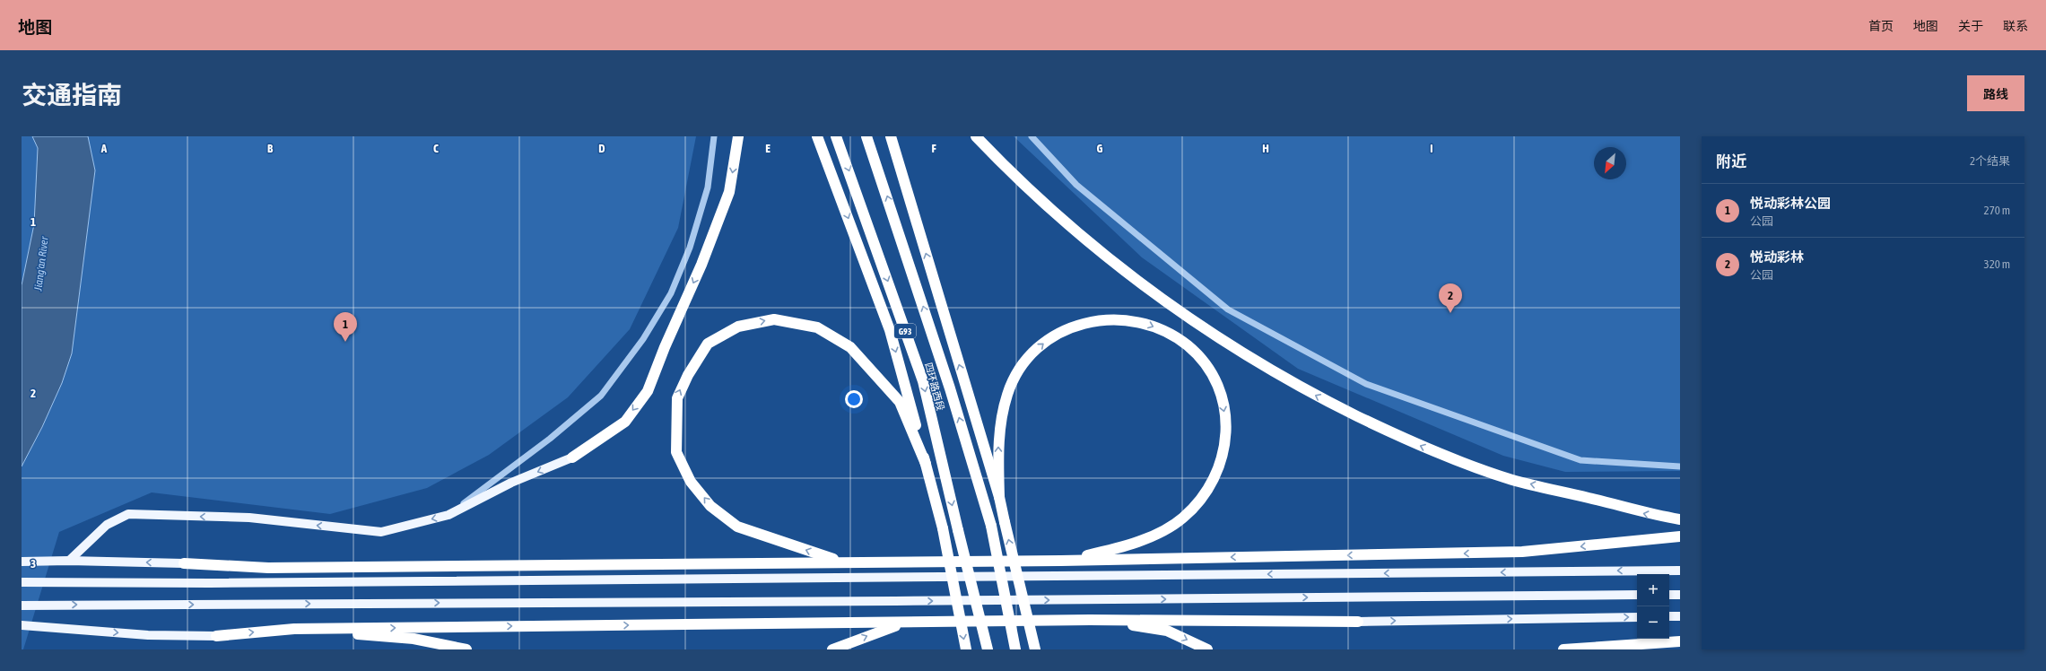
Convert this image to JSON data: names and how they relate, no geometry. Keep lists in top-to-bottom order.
{
  "streets": {
    "highway": ["G93", "四环路西段"]
  },
  "water": ["Jiang'an River"],
  "north": "bottom left",
  "page": {
    "header": "地图",
    "nav": [
      "首页",
      "地图",
      "关于",
      "联系"
    ],
    "title": "交通指南",
    "buttons": "路线",
    "heading": ["附近", "2个结果"],
    "list": [
      {
        "mark": "1",
        "name": "悦动彩林公园",
        "note": "公园",
        "value": "270 m"
      },
      {
        "mark": "2",
        "name": "悦动彩林",
        "note": "公园",
        "value": "320 m"
      }
    ],
    "pins": ["2", "1"],
    "map_buttons": ["+", "−"]
  },
  "grid": {
    "columns": [
      "A",
      "B",
      "C",
      "D",
      "E",
      "F",
      "G",
      "H",
      "I"
    ],
    "rows": ["1", "2", "3"]
  }
}
